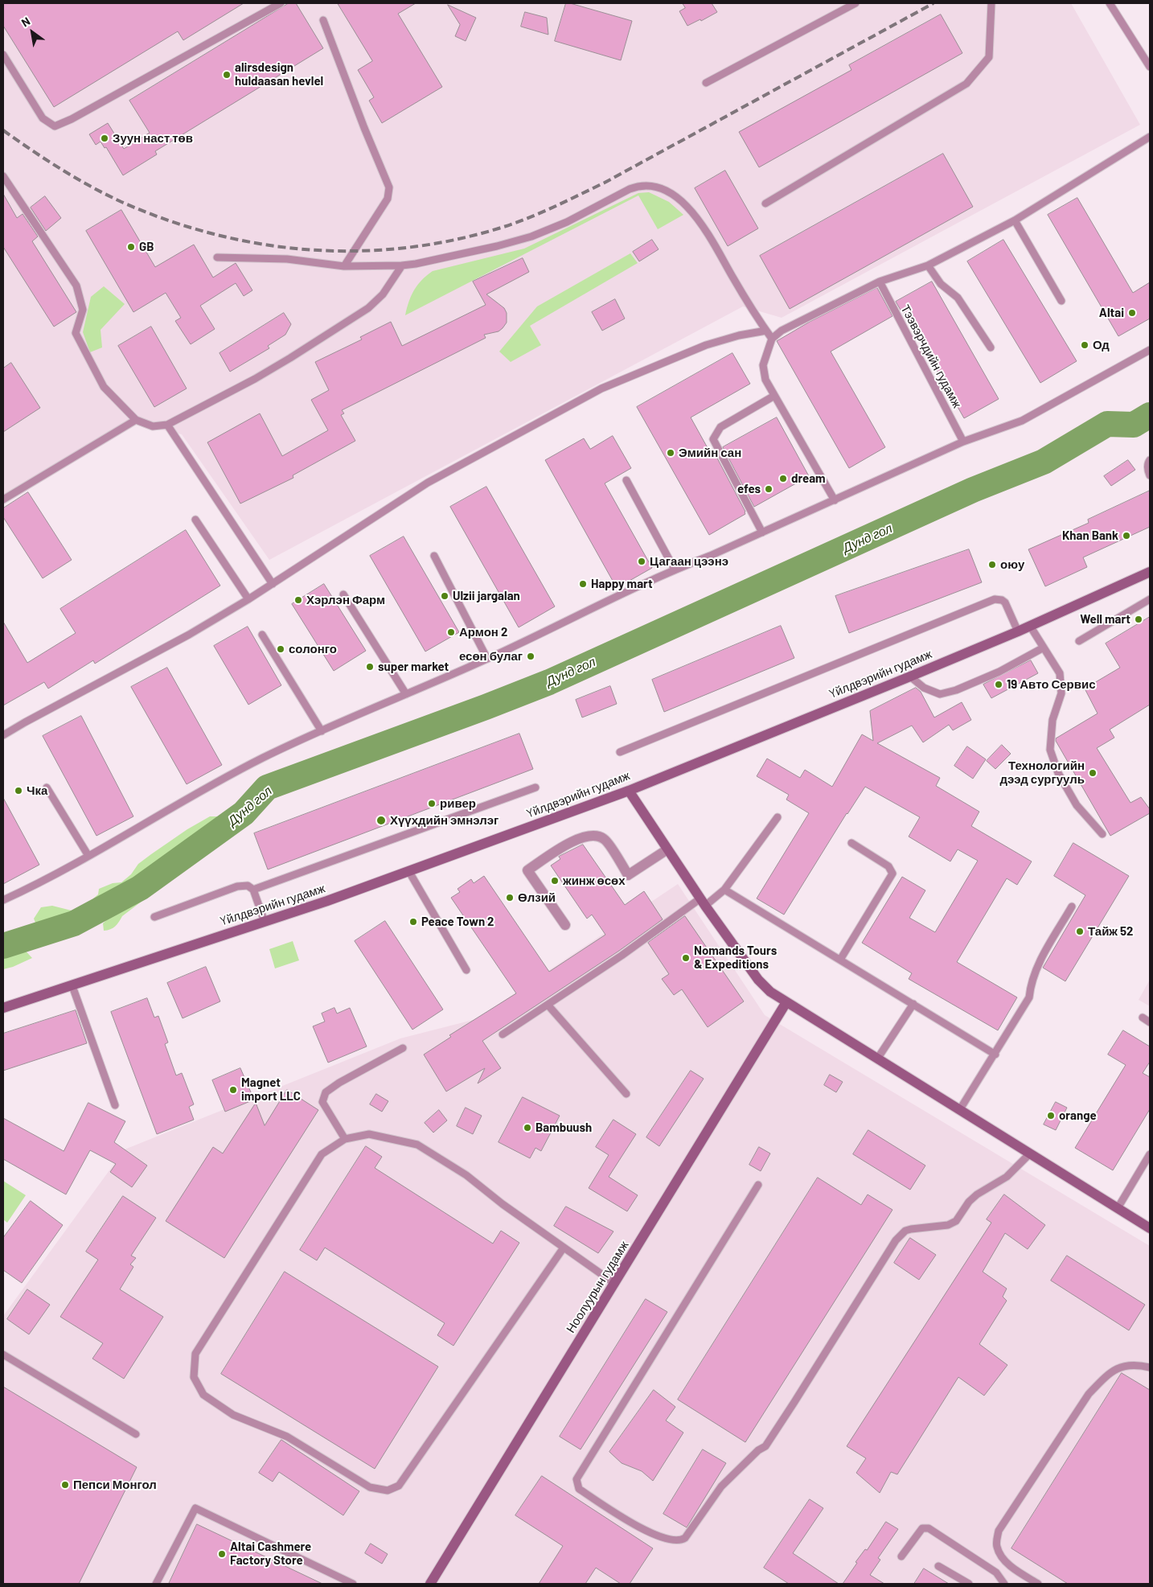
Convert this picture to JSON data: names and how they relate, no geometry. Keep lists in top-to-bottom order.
{
  "streets": {
    "main road": ["Yйлдвэрийн гудамж", "Ноолуурын гудамж"],
    "lane": ["Тээвэрчдийн гудамж"]
  },
  "water": ["Дунд гол"],
  "places": [
    "alirsdesign huldaasan hevlel",
    "Зуун наст төв",
    "GB",
    "Altai",
    "Од",
    "Эмийн сан",
    "dream",
    "efes",
    "Khan Bank",
    "Цагаан цээнэ",
    "оюу",
    "Happy mart",
    "Ulzii jargalan",
    "Хэрлэн Фарм",
    "Well mart",
    "Армон 2",
    "солонго",
    "есөн булаг",
    "super market",
    "19 Авто Сервис",
    "Технологийн дээд сургууль",
    "Чка",
    "ривер",
    "Хүүхдийн эмнэлэг",
    "жинж өсөх",
    "Өлзий",
    "Peace Town 2",
    "Тайж 52",
    "Nomands Tours & Expeditions",
    "Magnet import LLC",
    "orange",
    "Bambuush",
    "Пепси Монгол",
    "Altai Cashmere Factory Store"
  ],
  "north": "top left"
}
